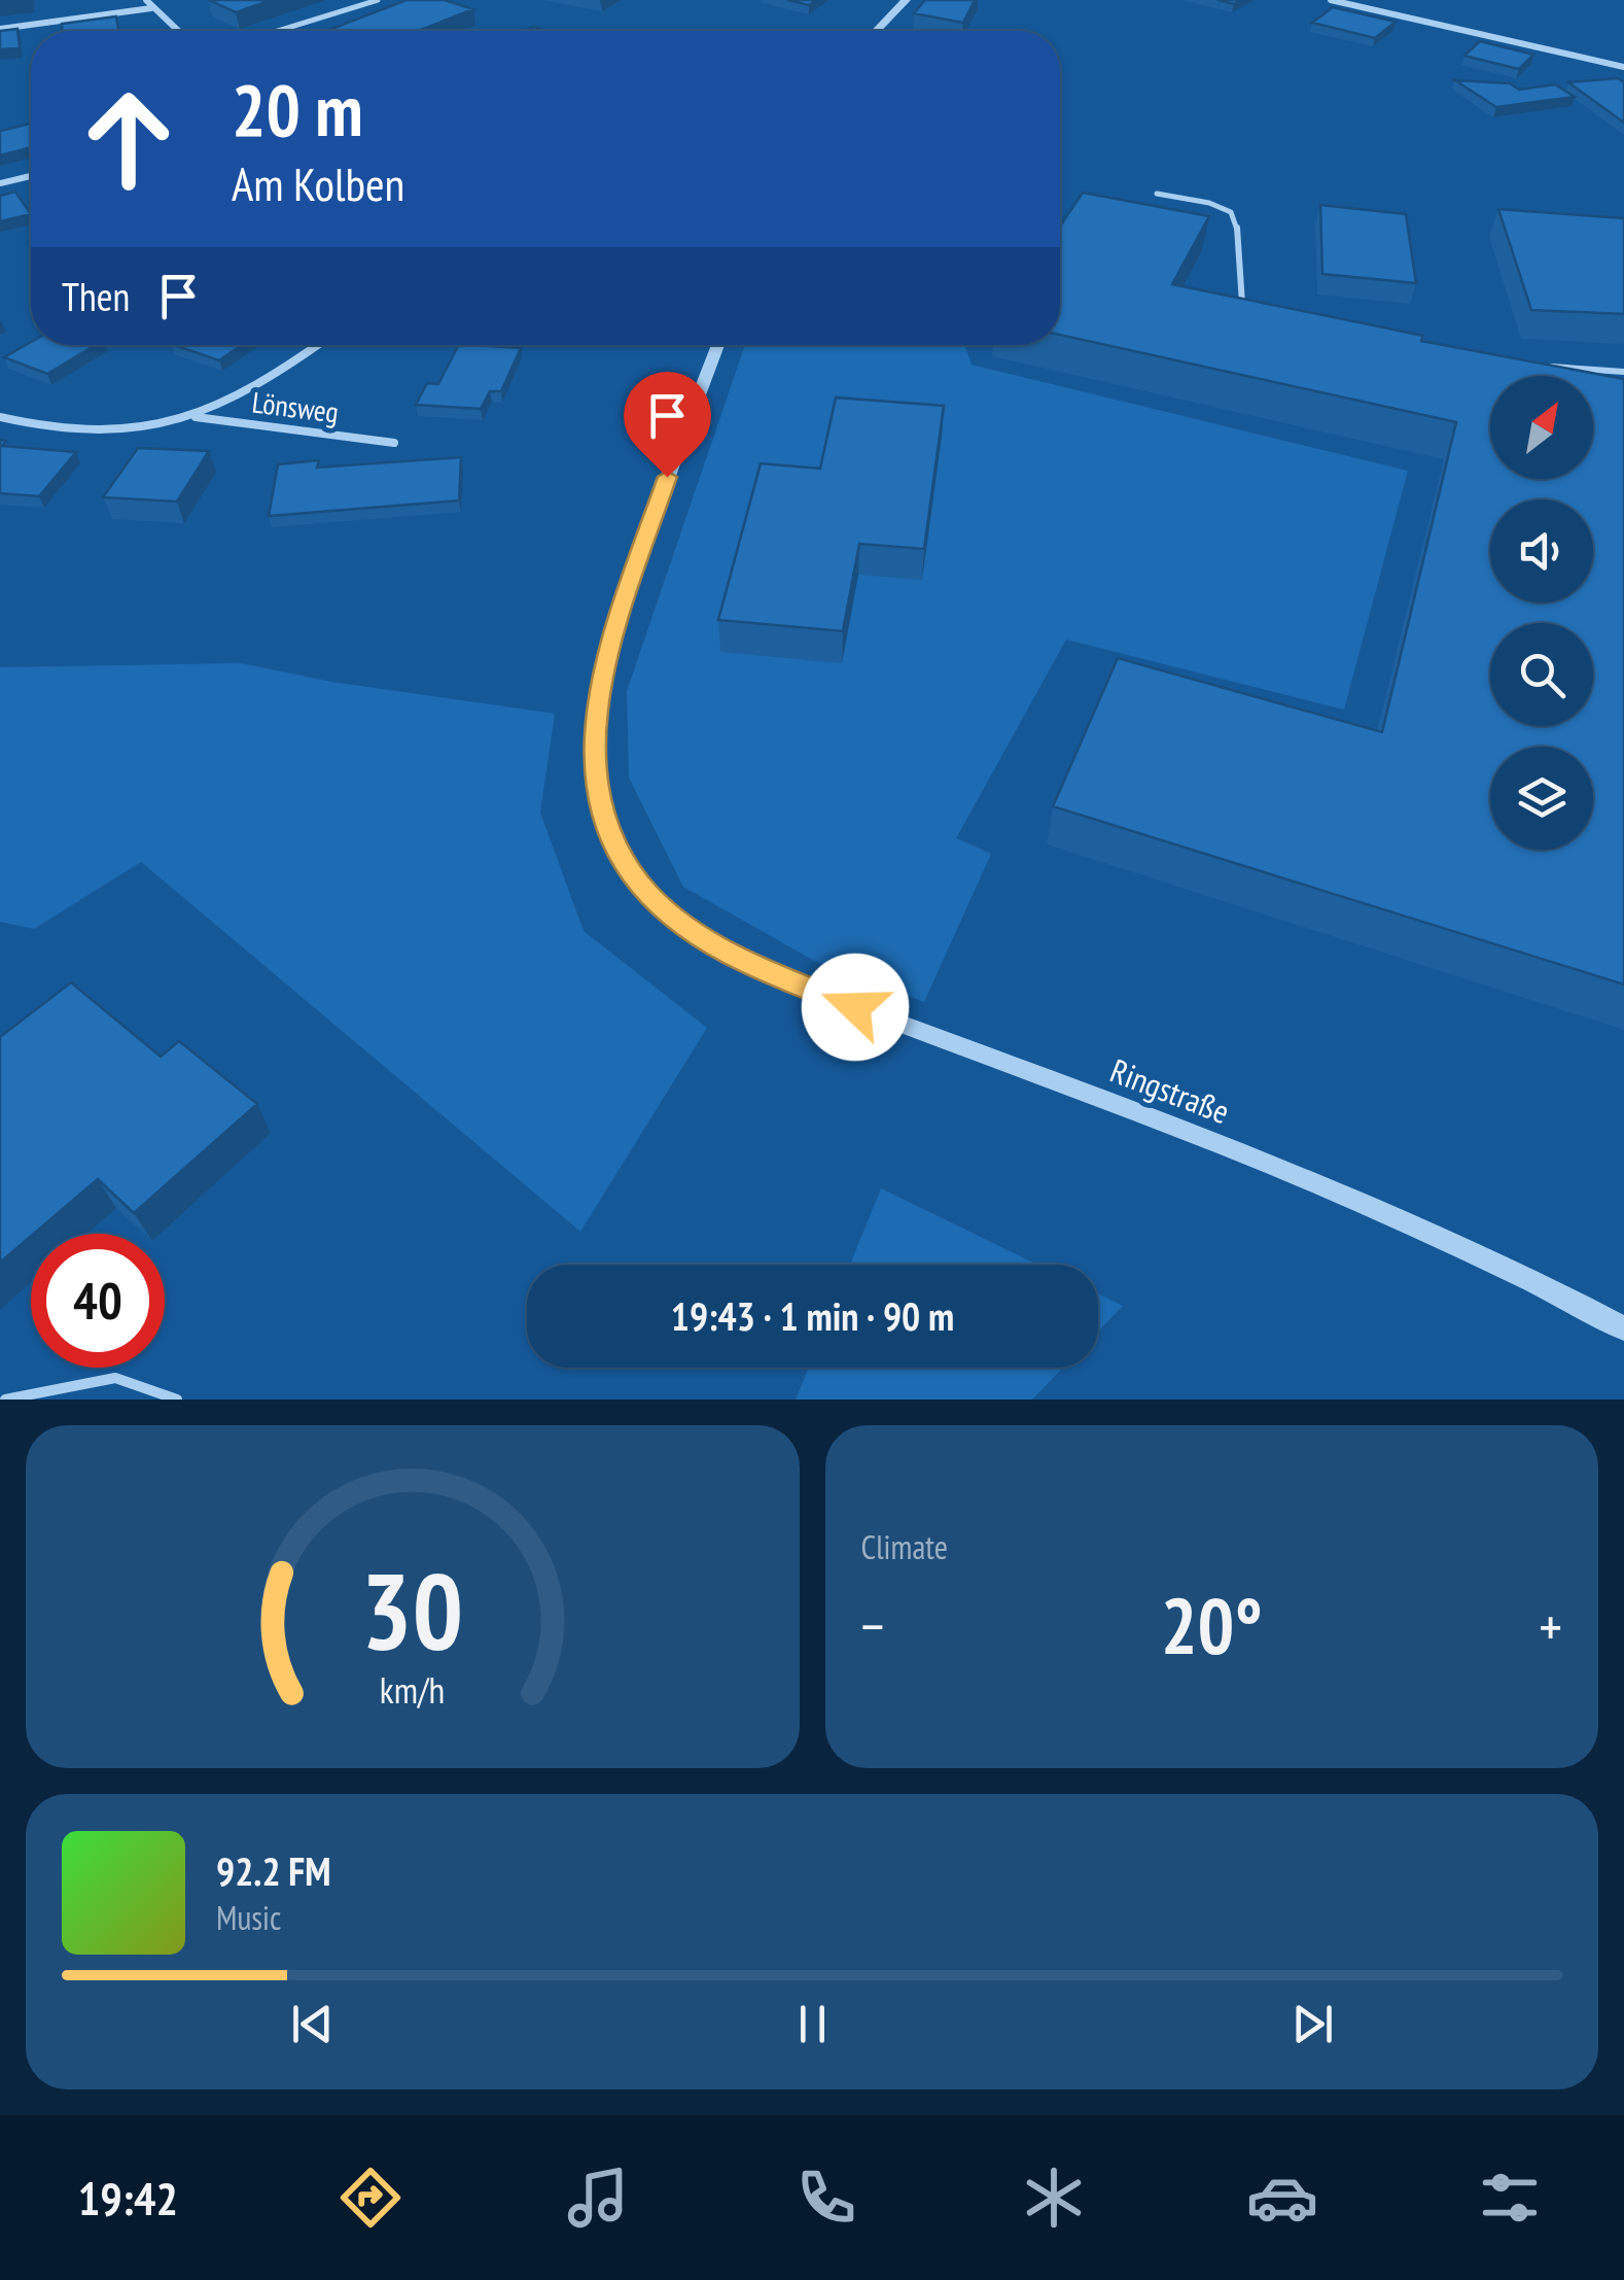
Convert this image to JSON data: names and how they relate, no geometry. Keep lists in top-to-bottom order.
{
  "streets": {
    "street": ["Lönsweg", "Ringstraße"]
  },
  "north": "top right",
  "page": {
    "turn": ["20 m", "Am Kolben"],
    "then": "Then",
    "limit": "40",
    "trip": "19:43 · 1 min · 90 m",
    "tile": "Climate",
    "heat": ["−", "20°", "+"],
    "song": ["92.2 FM", "Music"],
    "tabs": "19:42",
    "gauge": ["30", "km/h"]
  }
}
